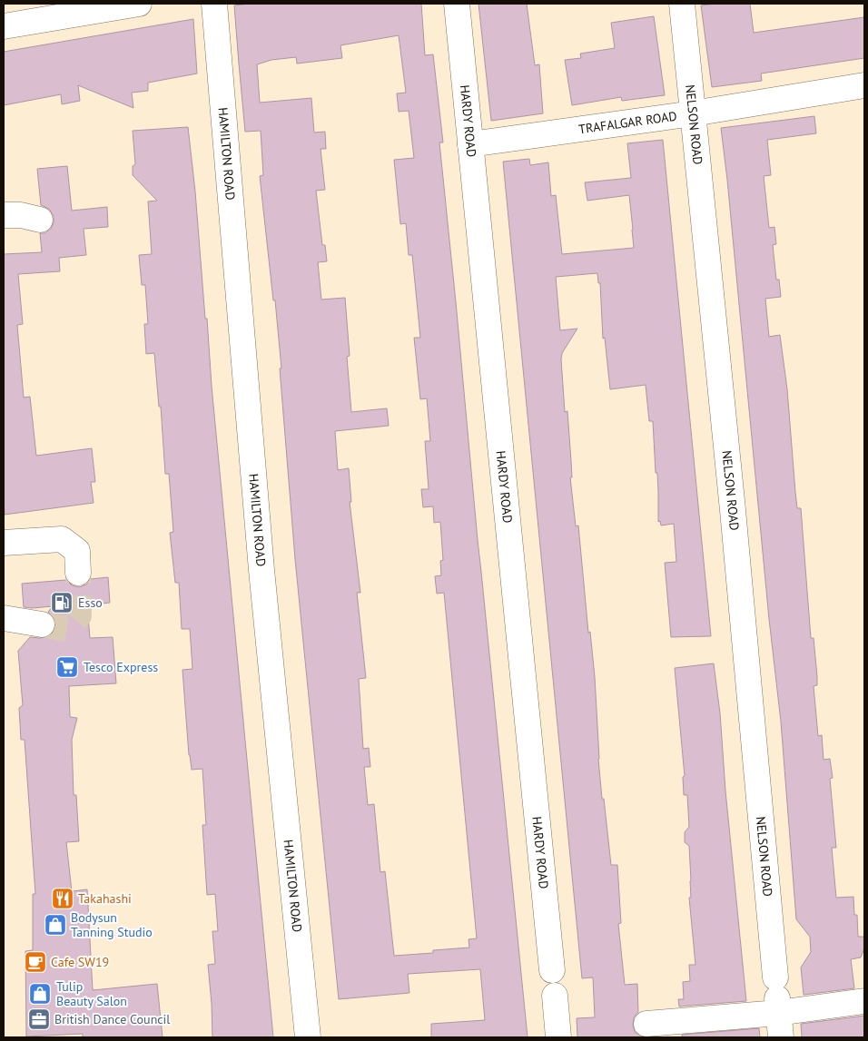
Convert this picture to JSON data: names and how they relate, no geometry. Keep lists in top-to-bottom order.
{
  "streets": {
    "street": [
      "HARDY ROAD",
      "TRAFALGAR ROAD",
      "NELSON ROAD",
      "HAMILTON ROAD"
    ]
  },
  "crossings": [
    ["HARDY ROAD", "TRAFALGAR ROAD"],
    ["TRAFALGAR ROAD", "NELSON ROAD"]
  ],
  "places": {
    "fuel station": ["Esso"],
    "supermarket": ["Tesco Express"],
    "restaurant": ["Takahashi"],
    "shop": ["Bodysun Tanning Studio", "Tulip Beauty Salon"],
    "cafe": ["Cafe SW19"],
    "office": ["British Dance Council"]
  }
}
